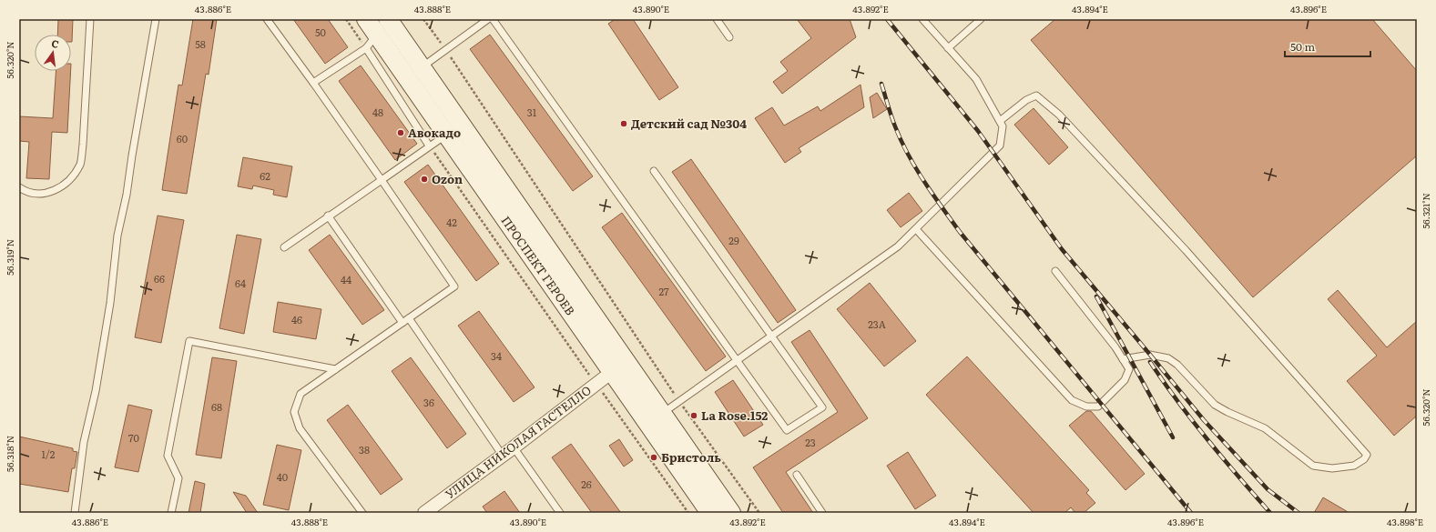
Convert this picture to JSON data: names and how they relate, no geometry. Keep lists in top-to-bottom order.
{
  "streets": {
    "main road": ["ПРОСПЕКТ ГЕРОЕВ"],
    "street": ["УЛИЦА НИКОЛАЯ ГАСТЕЛЛО"]
  },
  "crossings": [
    ["ПРОСПЕКТ ГЕРОЕВ", "УЛИЦА НИКОЛАЯ ГАСТЕЛЛО"]
  ],
  "places": [
    "Детский сад №304",
    "Авокадо",
    "Ozon",
    "La Rose.152",
    "Бристоль"
  ],
  "house_numbers": [
    "50",
    "58",
    "48",
    "31",
    "60",
    "62",
    "42",
    "29",
    "66",
    "44",
    "64",
    "27",
    "46",
    "23А",
    "34",
    "36",
    "68",
    "70",
    "23",
    "38",
    "1/2",
    "40",
    "26"
  ],
  "scale_bar": "50 m",
  "north": "top",
  "coordinates": [
    "43.886°E",
    "43.888°E",
    "43.890°E",
    "43.892°E",
    "43.894°E",
    "43.896°E",
    "56.320°N",
    "56.321°N",
    "56.319°N",
    "56.318°N",
    "43.898°E"
  ]
}
